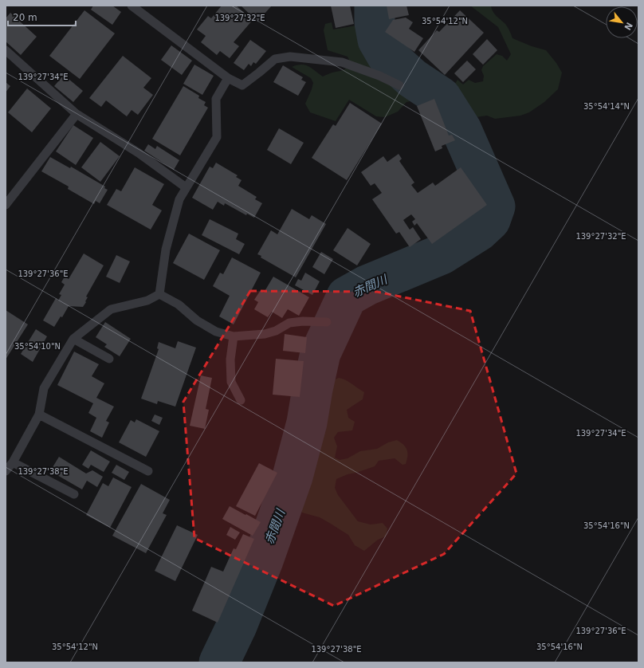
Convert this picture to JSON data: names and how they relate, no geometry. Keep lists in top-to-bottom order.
{
  "water": ["赤間川"],
  "scale_bar": "20 m",
  "north": "bottom right",
  "coordinates": [
    "139°27'32\"E",
    "35°54'12\"N",
    "139°27'34\"E",
    "35°54'14\"N",
    "139°27'36\"E",
    "35°54'10\"N",
    "139°27'38\"E",
    "35°54'16\"N"
  ]
}
